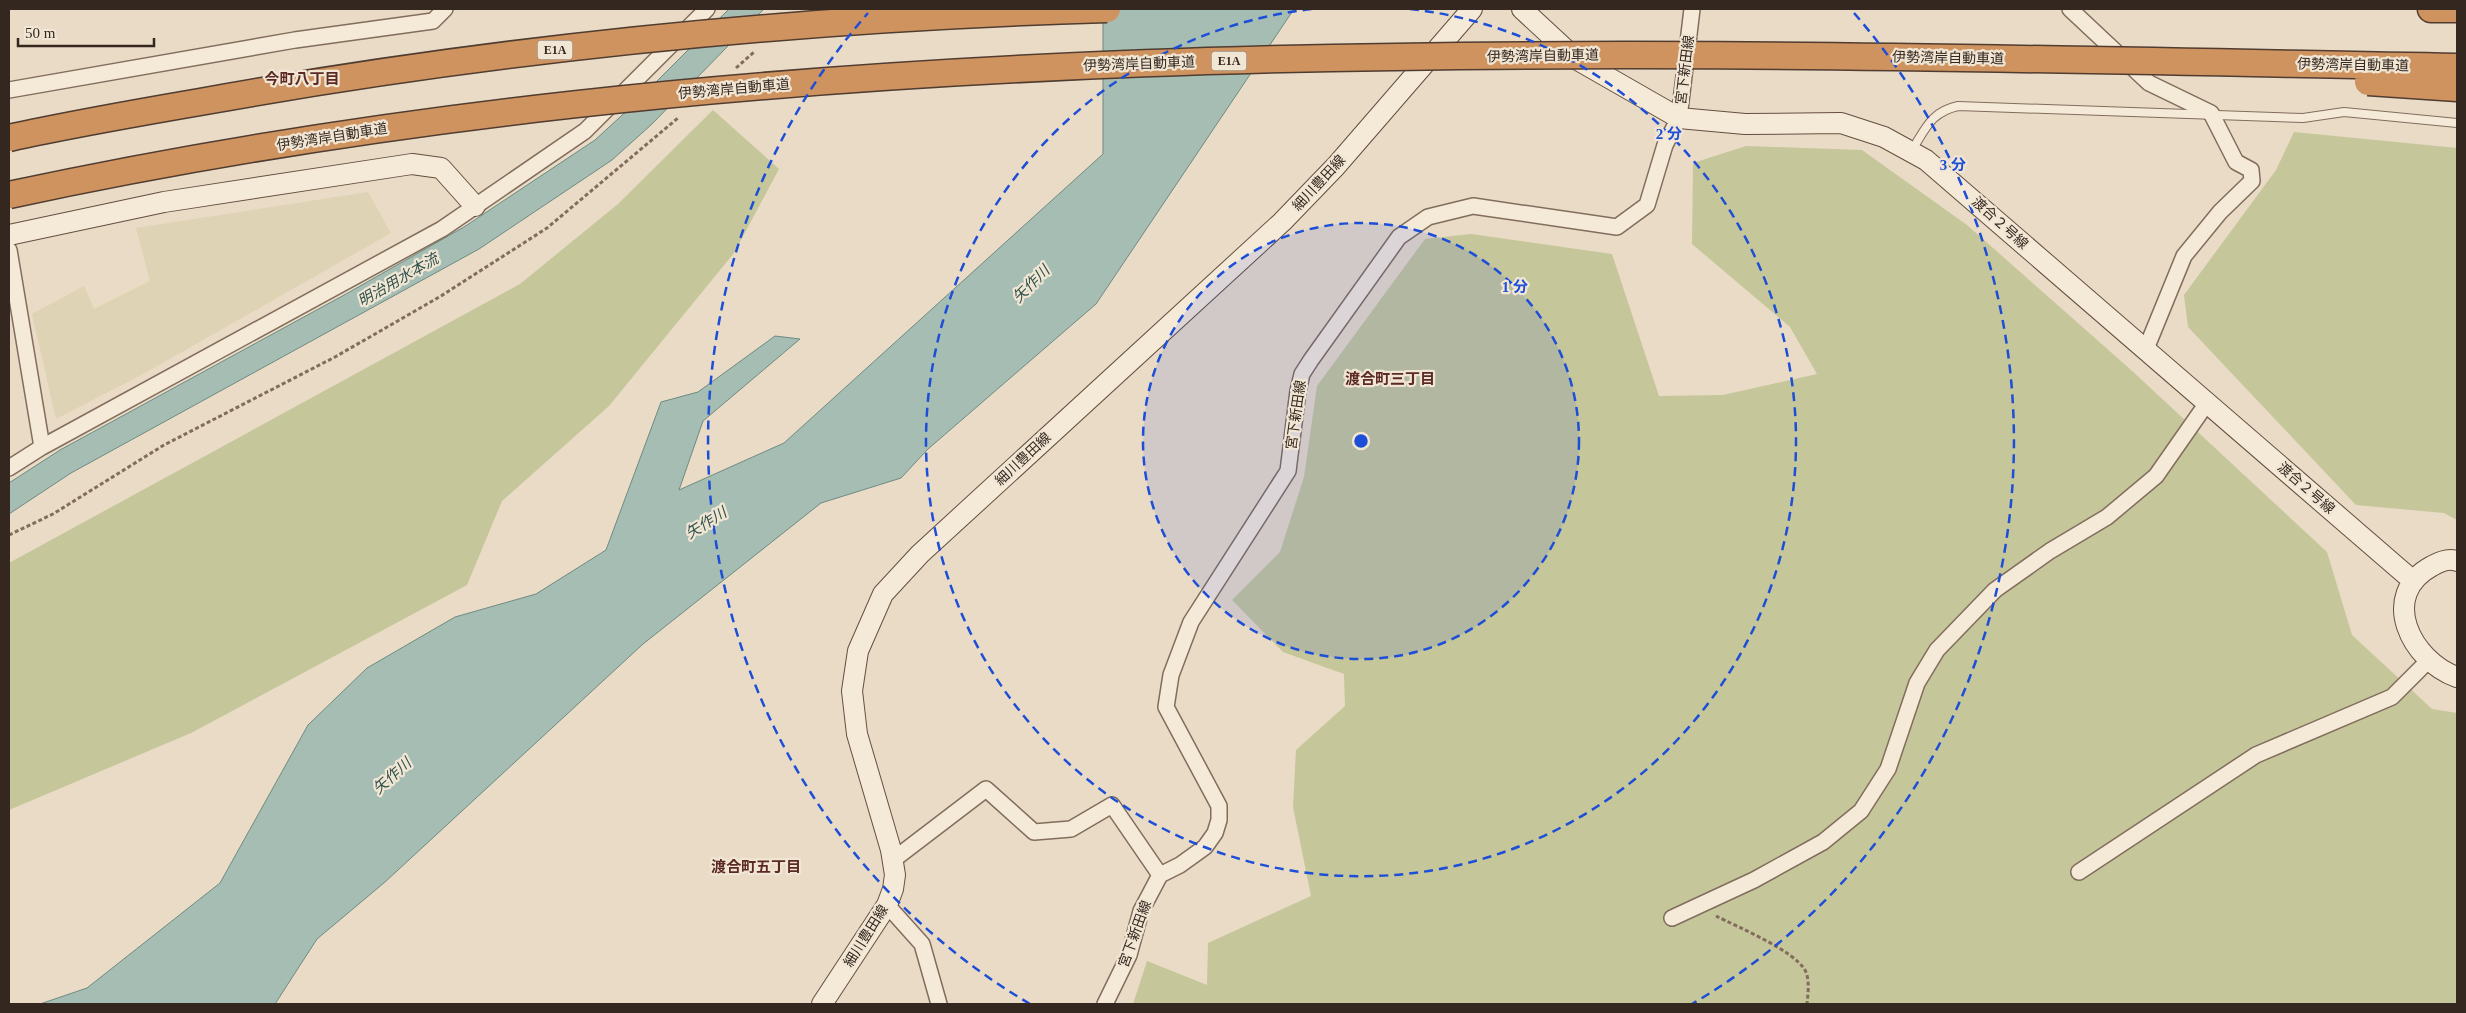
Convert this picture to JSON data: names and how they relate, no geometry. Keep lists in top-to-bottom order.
{
  "streets": {
    "highway": ["E1A", "伊勢湾岸自動車道"],
    "street": ["宮下新田線", "細川豊田線", "渡合２号線"]
  },
  "crossings": [
    ["宮下新田線", "渡合２号線"]
  ],
  "districts": ["今町八丁目", "渡合町三丁目", "渡合町五丁目"],
  "water": ["明治用水本流", "矢作川"],
  "scale_bar": "50 m",
  "rings": ["2 分", "3 分", "1 分"]
}
